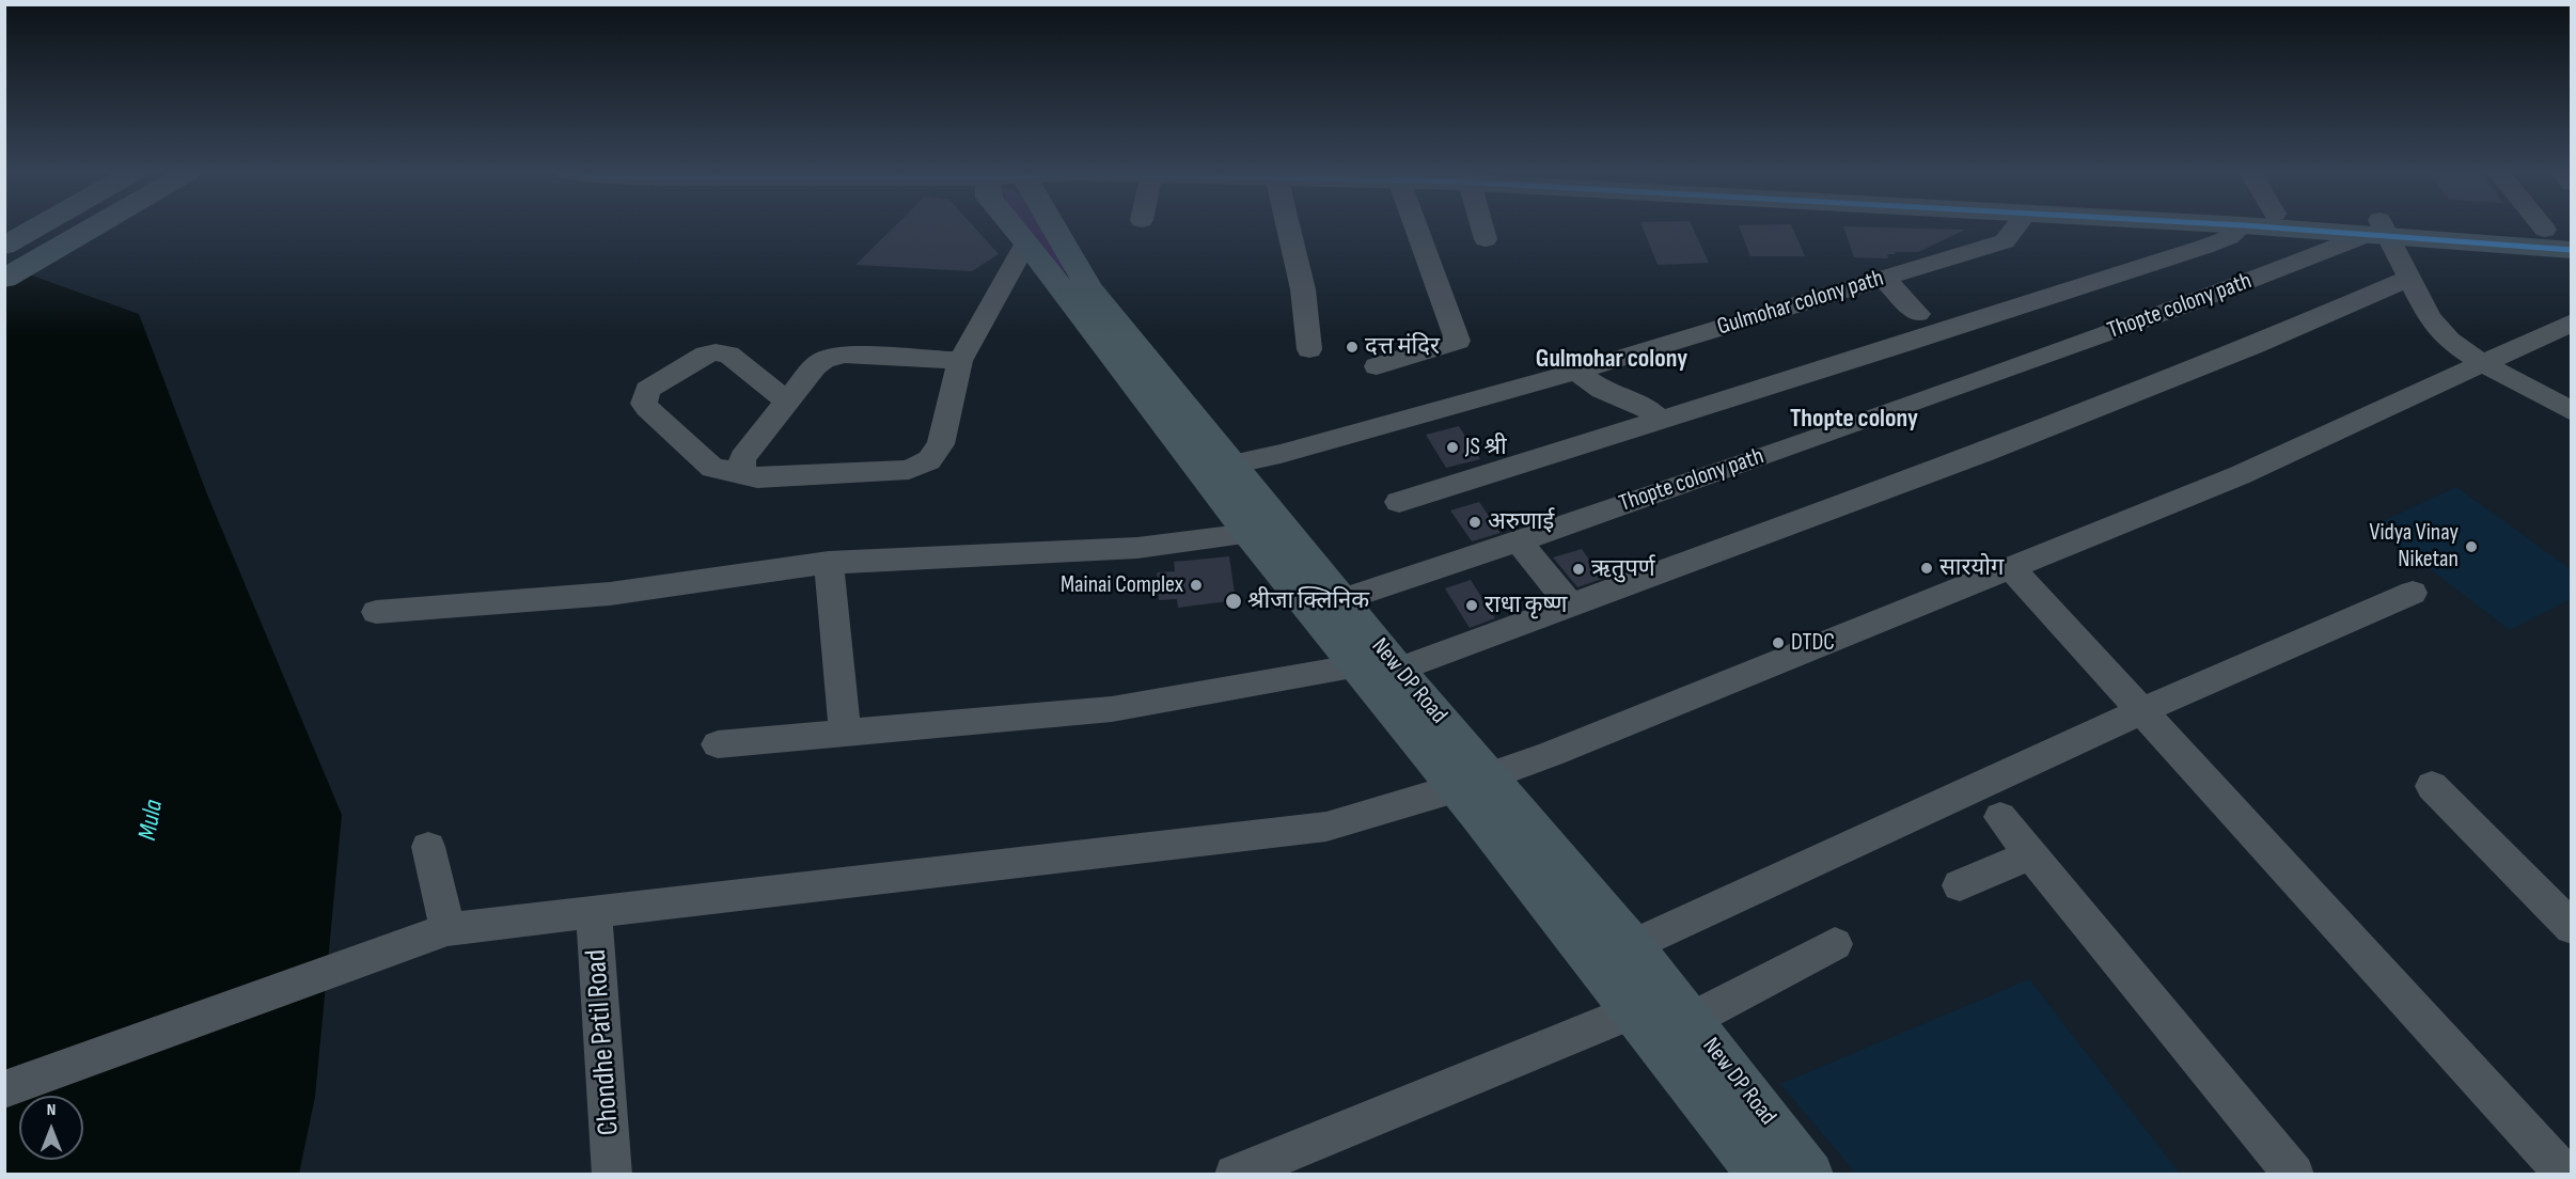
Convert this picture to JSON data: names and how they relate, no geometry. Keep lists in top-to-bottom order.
{
  "streets": {
    "main road": ["New DP Road"],
    "street": ["Gulmohar colony path", "Thopte colony path", "Chondhe Patil Road"]
  },
  "crossings": [
    ["Gulmohar colony path", "New DP Road"],
    ["Thopte colony path", "New DP Road"]
  ],
  "districts": ["Gulmohar colony", "Thopte colony"],
  "water": ["Mula"],
  "places": [
    "दत्त मंदिर",
    "JS श्री",
    "अरुणाई",
    "Vidya Vinay Niketan",
    "सारयोग",
    "ऋतुपर्ण",
    "Mainai Complex",
    "श्रीजा क्लिनिक",
    "राधा कृष्ण",
    "DTDC"
  ],
  "north": "top"
}
